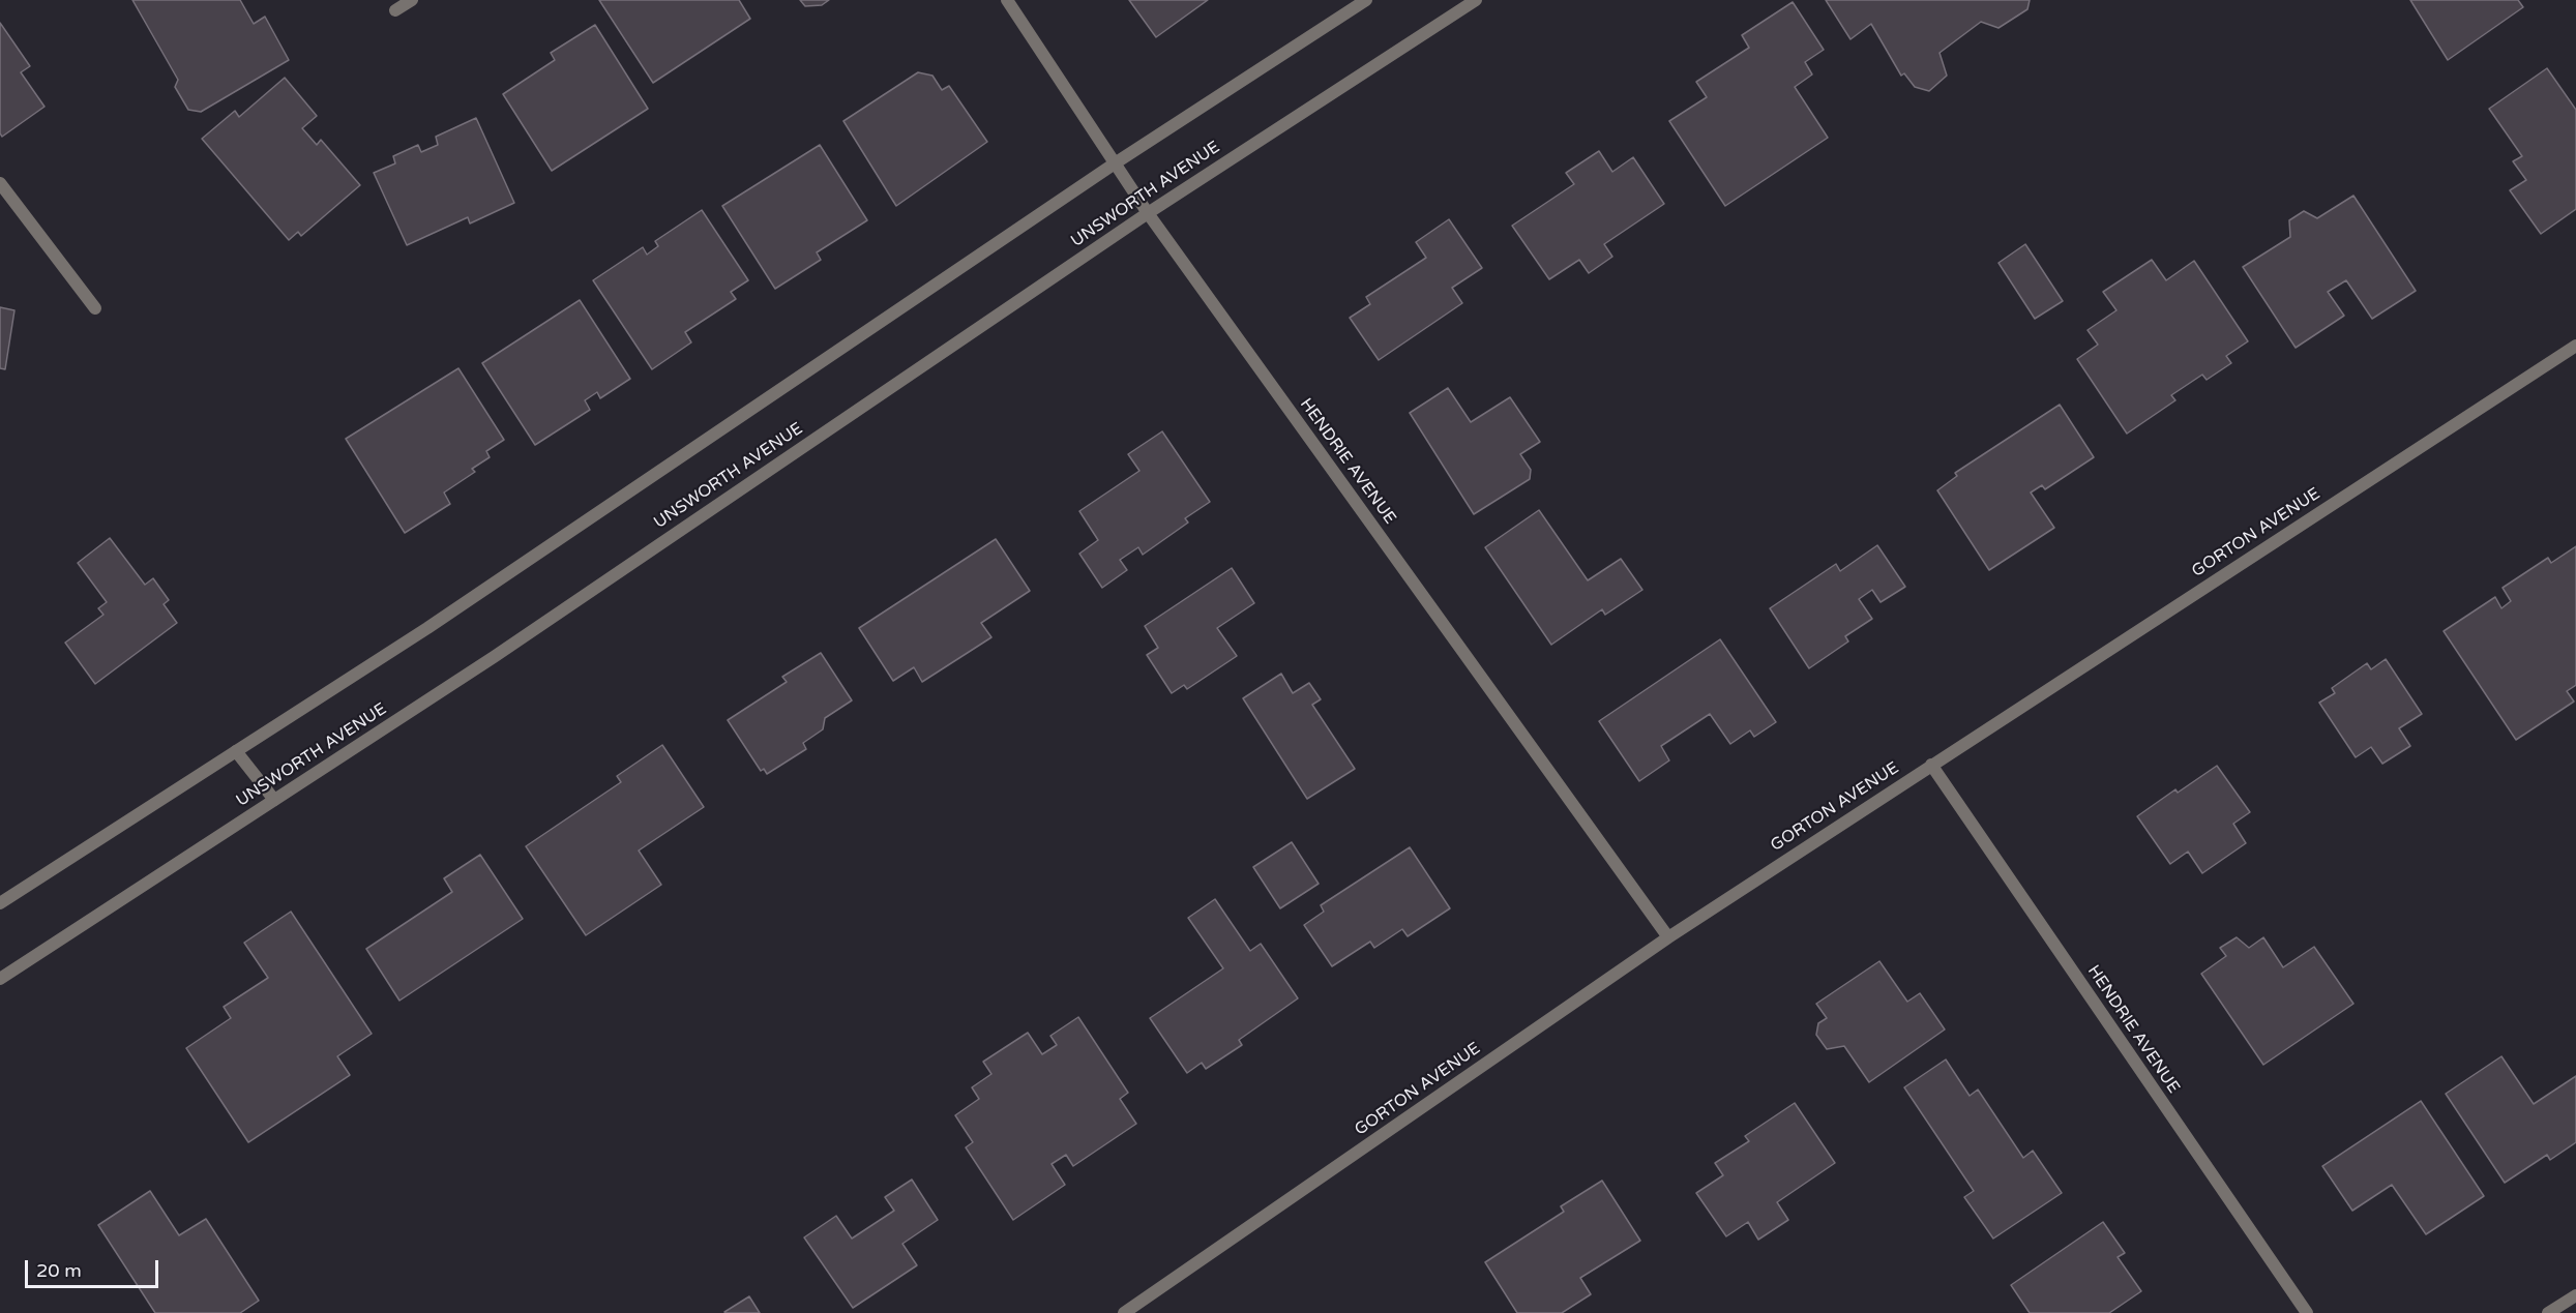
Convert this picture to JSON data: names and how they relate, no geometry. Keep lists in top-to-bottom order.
{
  "streets": {
    "street": ["UNSWORTH AVENUE", "HENDRIE AVENUE", "GORTON AVENUE"]
  },
  "crossings": [
    ["UNSWORTH AVENUE", "HENDRIE AVENUE"],
    ["HENDRIE AVENUE", "GORTON AVENUE"]
  ],
  "scale_bar": "20 m"
}
